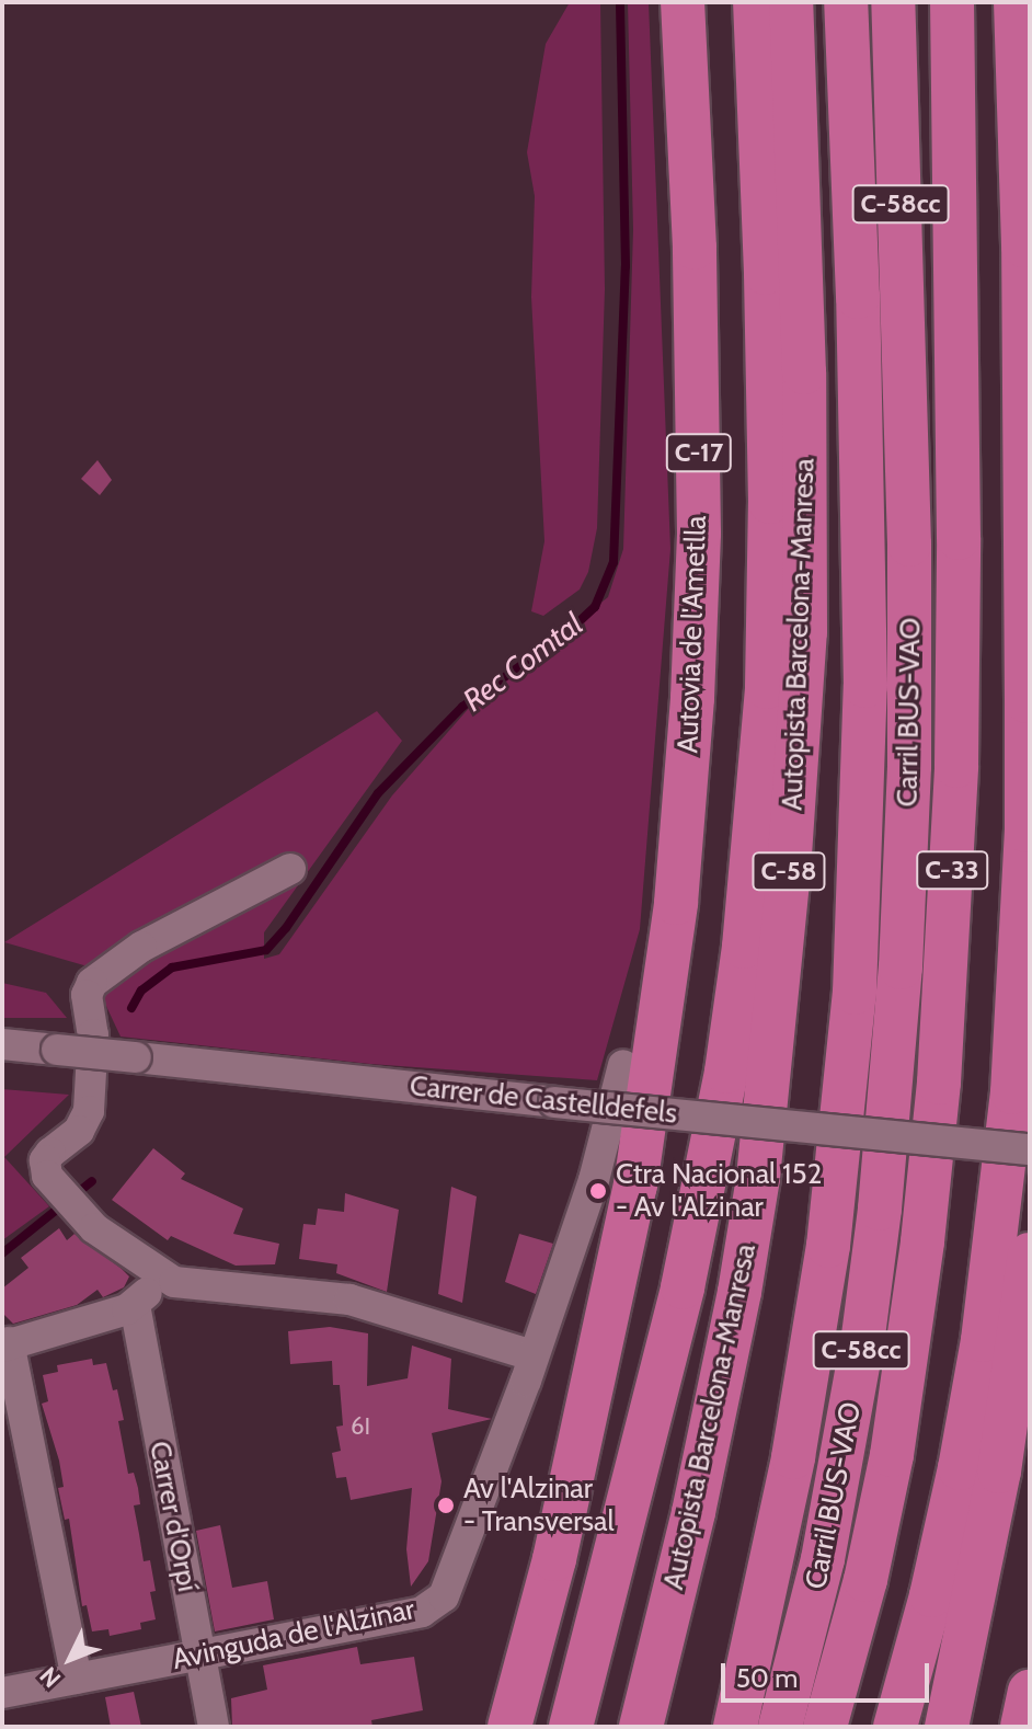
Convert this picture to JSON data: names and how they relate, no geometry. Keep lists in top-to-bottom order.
{
  "streets": {
    "highway": [
      "C-58cc",
      "C-17",
      "Autovia de l'Ametlla",
      "Autopista Barcelona-Manresa",
      "Carril BUS-VAO",
      "C-33",
      "C-58"
    ],
    "street": ["Carrer de Castelldefels", "Carrer d'Orpí", "Avinguda de l'Alzinar"]
  },
  "crossings": [
    ["Carrer d'Orpí", "Avinguda de l'Alzinar"]
  ],
  "water": ["Rec Comtal"],
  "places": ["Ctra Nacional 152 - Av l'Alzinar", "Av l'Alzinar - Transversal"],
  "house_numbers": ["6I"],
  "scale_bar": "50 m",
  "north": "bottom left"
}
